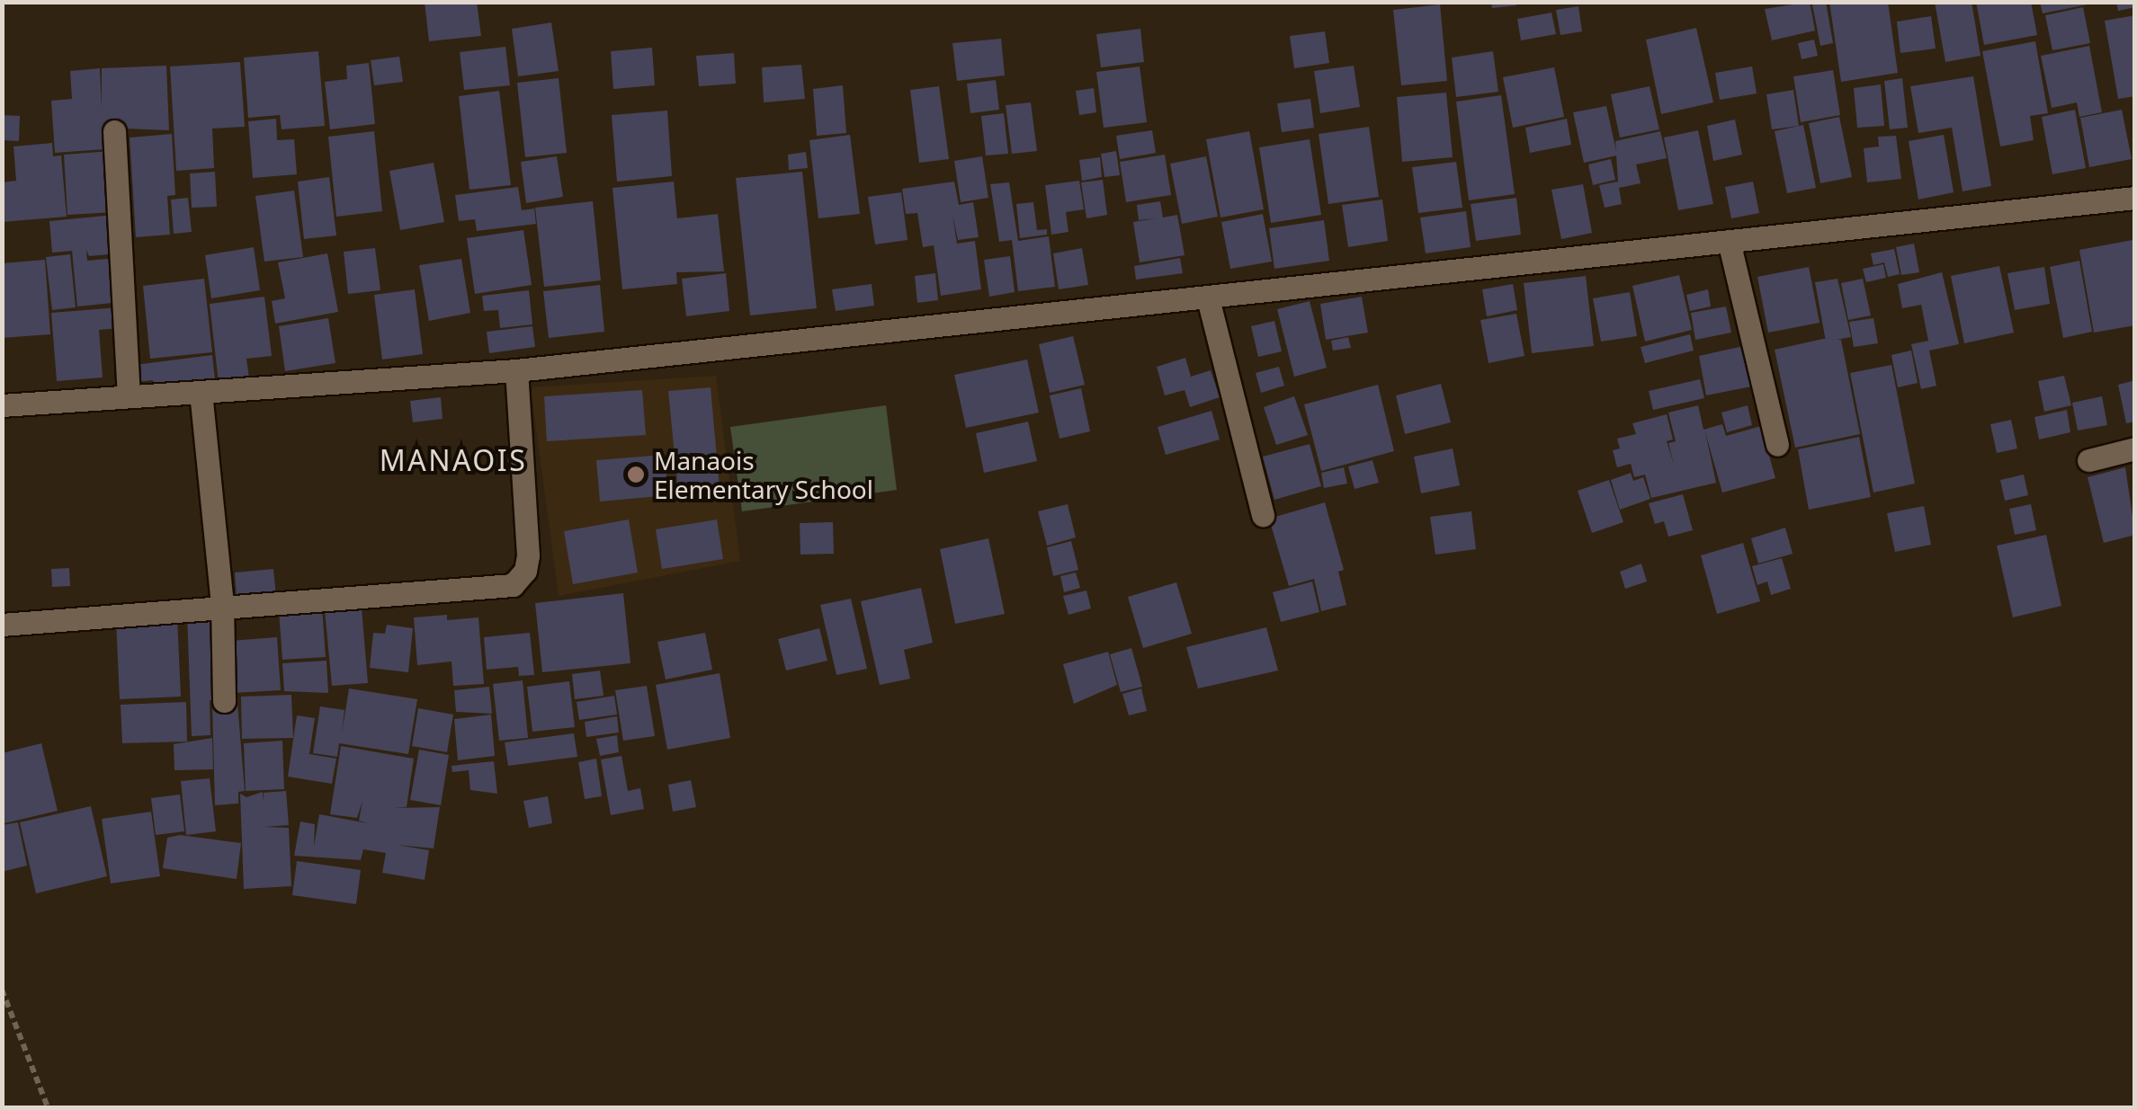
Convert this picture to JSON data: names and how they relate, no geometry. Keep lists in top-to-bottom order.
{
  "districts": ["MANAOIS"],
  "places": ["Manaois Elementary School"]
}
